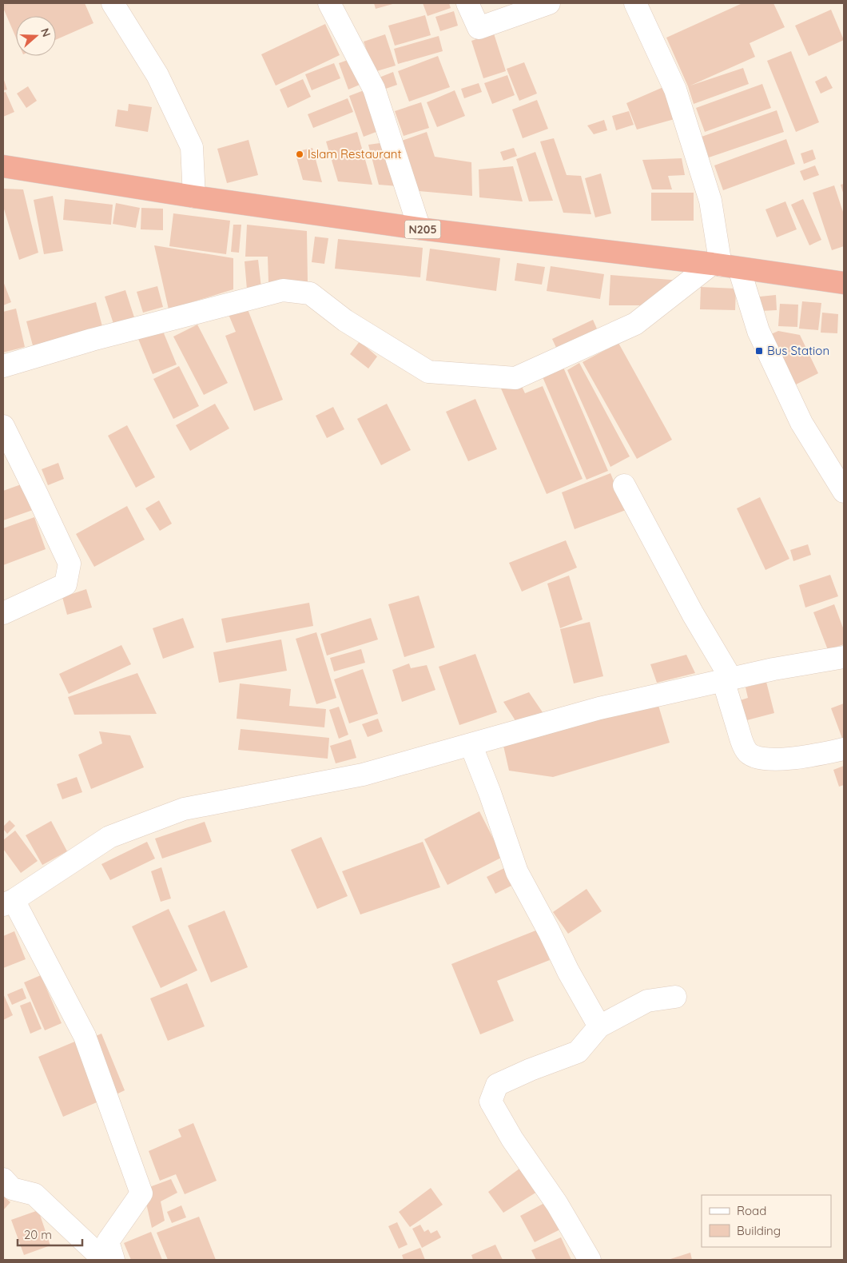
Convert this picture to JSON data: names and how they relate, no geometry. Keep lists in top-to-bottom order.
{
  "streets": {
    "highway": ["N205"]
  },
  "places": {
    "other": ["Islam Restaurant"],
    "transit": ["Bus Station"]
  },
  "legend": ["Road", "Building"],
  "scale_bar": "20 m",
  "north": "right"
}
